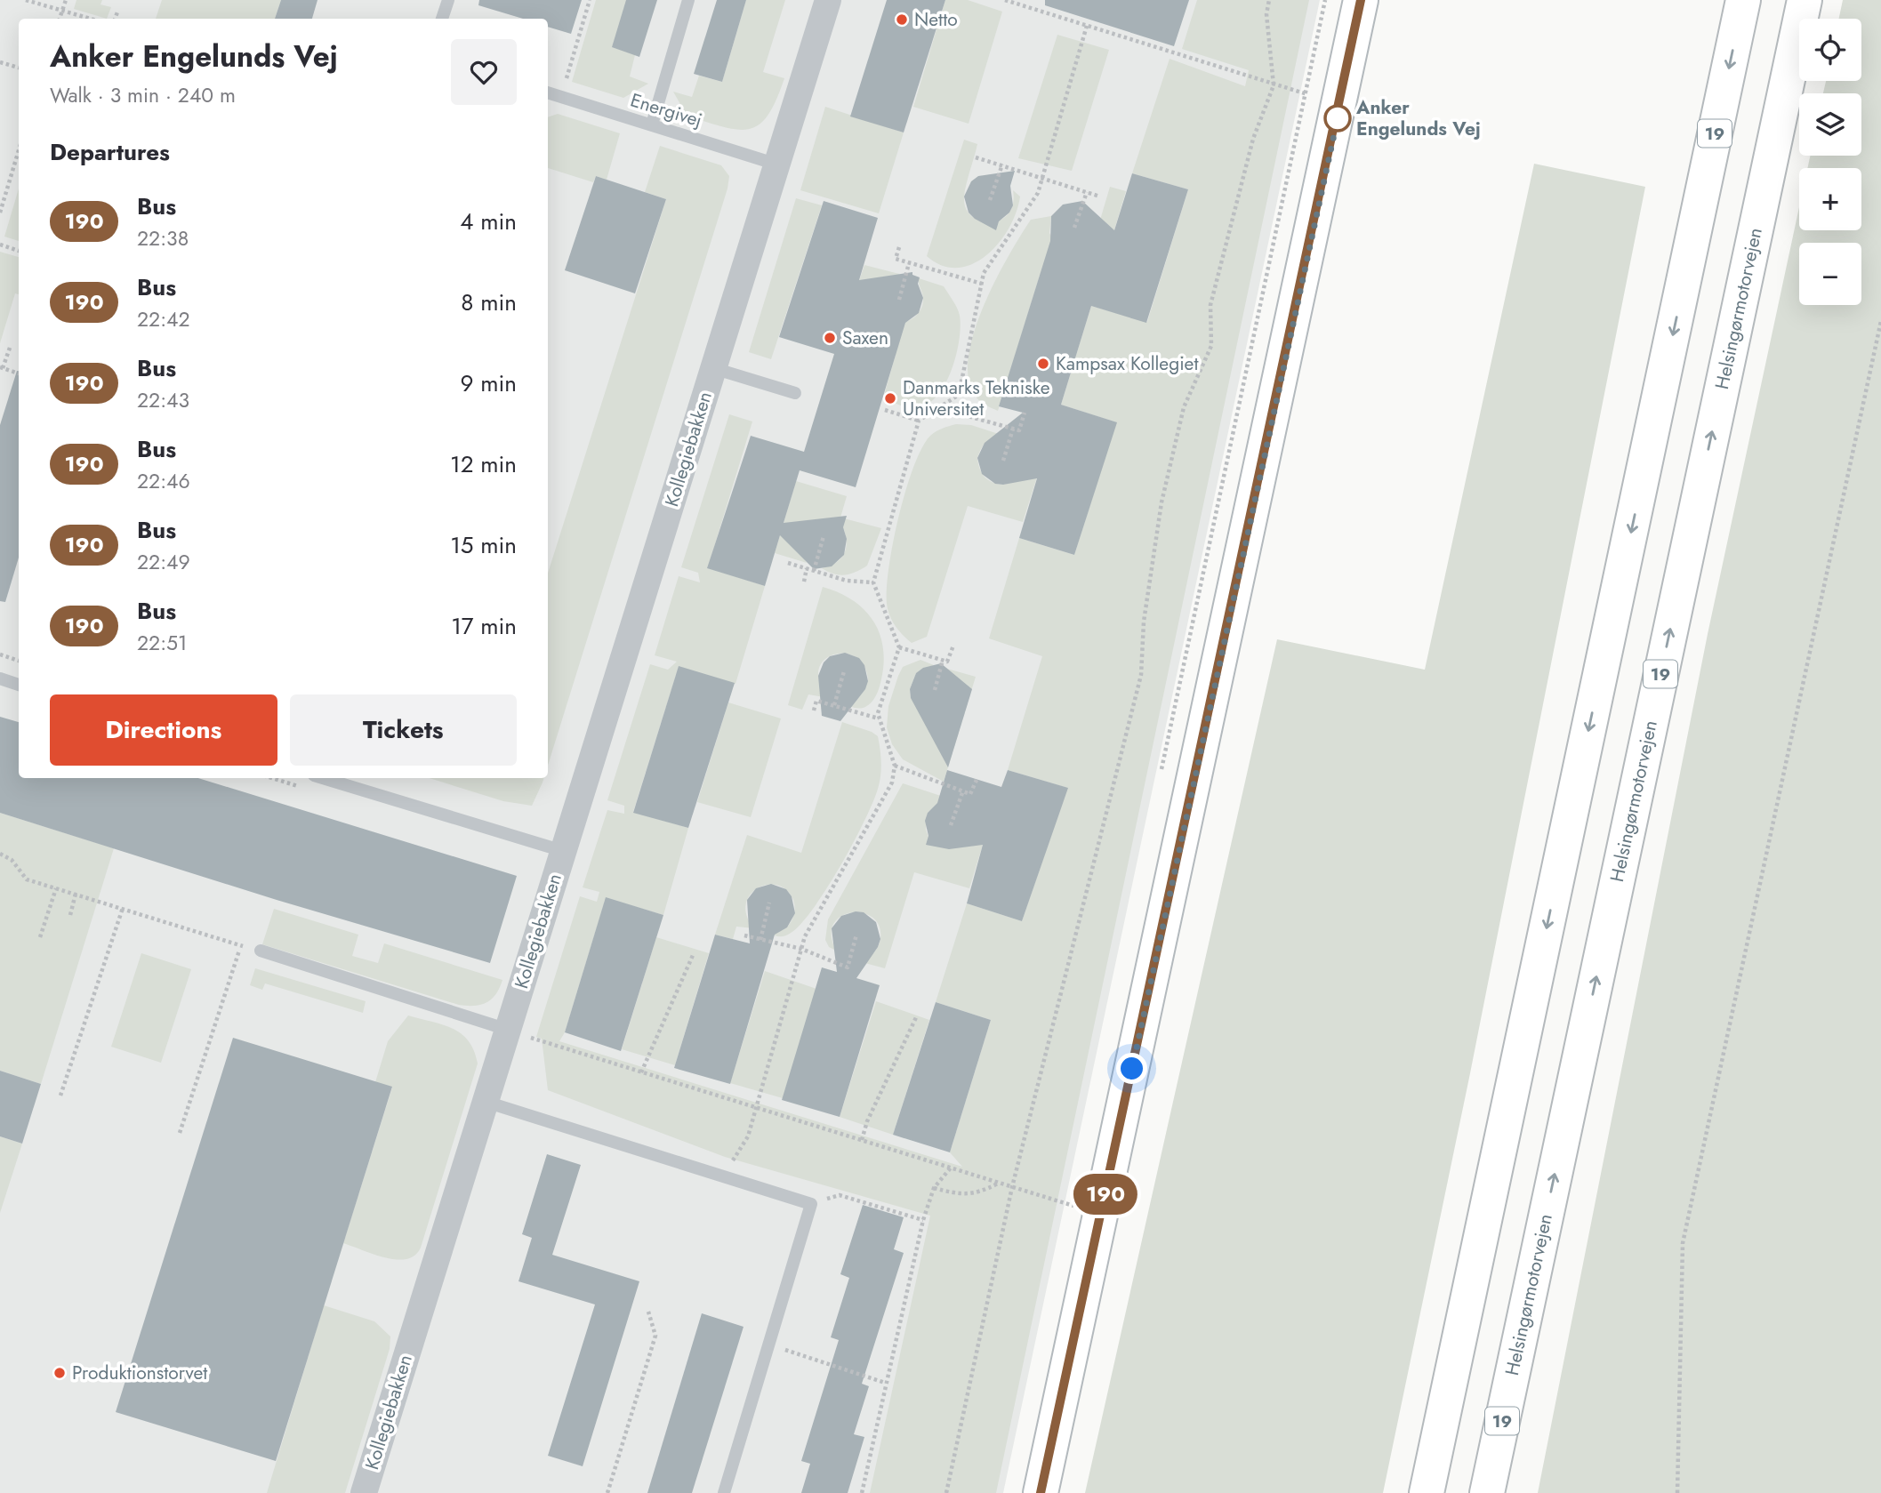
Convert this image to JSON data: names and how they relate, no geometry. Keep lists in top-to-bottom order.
{
  "streets": {
    "main road": ["19", "Helsingørmotorvejen"],
    "street": ["Kollegiebakken"],
    "lane": ["Energivej"]
  },
  "crossings": [
    ["Energivej", "Kollegiebakken"]
  ],
  "places": [
    "Netto",
    "Anker Engelunds Vej",
    "Saxen",
    "Kampsax Kollegiet",
    "Danmarks Tekniske Universitet",
    "Produktionstorvet"
  ],
  "lines": ["bus line 190"],
  "page": {
    "on_map": "190",
    "map_buttons": ["+", "−"],
    "heading": [
      ["Anker Engelunds Vej", "Walk · 3 min · 240 m"],
      "Departures"
    ],
    "list": [
      {
        "mark": "190",
        "name": "Bus",
        "note": "22:38",
        "value": "4 min"
      },
      {
        "mark": "190",
        "name": "Bus",
        "note": "22:42",
        "value": "8 min"
      },
      {
        "mark": "190",
        "name": "Bus",
        "note": "22:43",
        "value": "9 min"
      },
      {
        "mark": "190",
        "name": "Bus",
        "note": "22:46",
        "value": "12 min"
      },
      {
        "mark": "190",
        "name": "Bus",
        "note": "22:49",
        "value": "15 min"
      },
      {
        "mark": "190",
        "name": "Bus",
        "note": "22:51",
        "value": "17 min"
      }
    ],
    "buttons": ["Directions", "Tickets"]
  }
}
